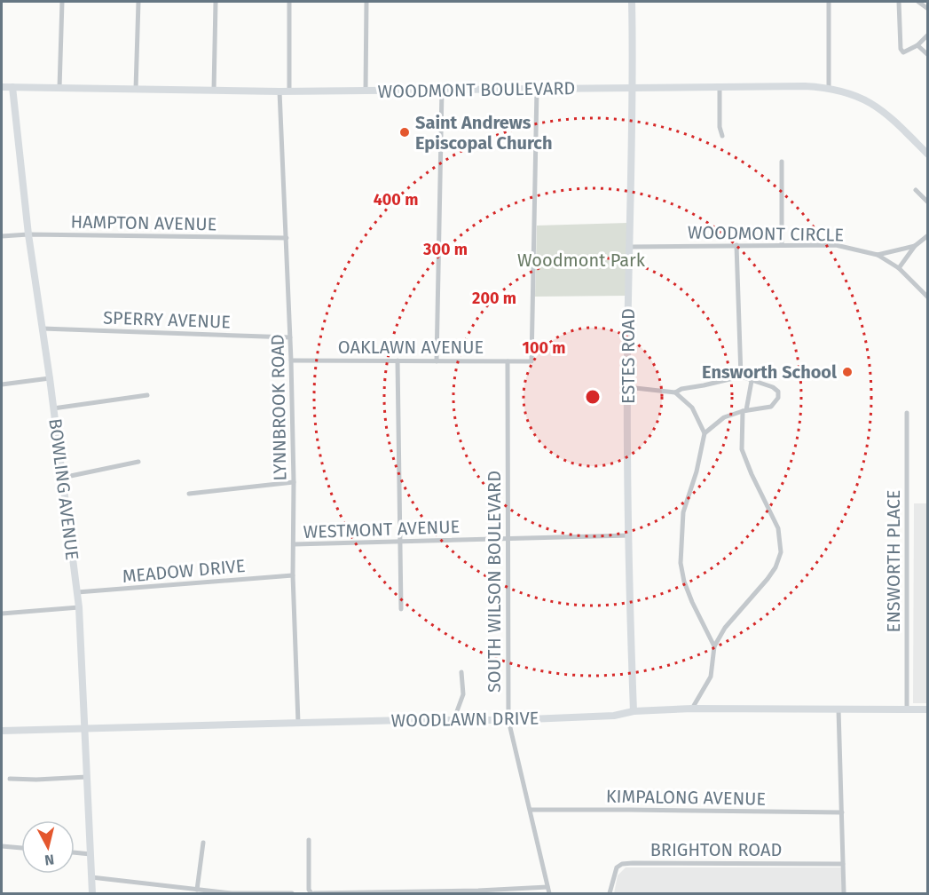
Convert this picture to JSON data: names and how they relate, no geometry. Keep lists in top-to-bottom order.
{
  "streets": {
    "main road": ["WOODMONT BOULEVARD"],
    "street": [
      "HAMPTON AVENUE",
      "WOODMONT CIRCLE",
      "SPERRY AVENUE",
      "OAKLAWN AVENUE",
      "ESTES ROAD",
      "LYNNBROOK ROAD",
      "BOWLING AVENUE",
      "WESTMONT AVENUE",
      "ENSWORTH PLACE",
      "MEADOW DRIVE",
      "SOUTH WILSON BOULEVARD",
      "WOODLAWN DRIVE",
      "KIMPALONG AVENUE",
      "BRIGHTON ROAD"
    ]
  },
  "crossings": [
    ["WOODMONT BOULEVARD", "OAKLAWN AVENUE"],
    ["WOODMONT BOULEVARD", "ESTES ROAD"],
    ["WOODMONT BOULEVARD", "LYNNBROOK ROAD"],
    ["WOODMONT BOULEVARD", "BOWLING AVENUE"],
    ["HAMPTON AVENUE", "LYNNBROOK ROAD"],
    ["HAMPTON AVENUE", "BOWLING AVENUE"],
    ["WOODMONT CIRCLE", "ESTES ROAD"],
    ["SPERRY AVENUE", "LYNNBROOK ROAD"],
    ["SPERRY AVENUE", "BOWLING AVENUE"],
    ["OAKLAWN AVENUE", "LYNNBROOK ROAD"],
    ["OAKLAWN AVENUE", "SOUTH WILSON BOULEVARD"],
    ["ESTES ROAD", "WESTMONT AVENUE"],
    ["ESTES ROAD", "WOODLAWN DRIVE"],
    ["LYNNBROOK ROAD", "WESTMONT AVENUE"],
    ["LYNNBROOK ROAD", "MEADOW DRIVE"],
    ["LYNNBROOK ROAD", "WOODLAWN DRIVE"],
    ["BOWLING AVENUE", "MEADOW DRIVE"],
    ["BOWLING AVENUE", "WOODLAWN DRIVE"],
    ["WESTMONT AVENUE", "SOUTH WILSON BOULEVARD"],
    ["ENSWORTH PLACE", "WOODLAWN DRIVE"],
    ["SOUTH WILSON BOULEVARD", "WOODLAWN DRIVE"],
    ["SOUTH WILSON BOULEVARD", "KIMPALONG AVENUE"]
  ],
  "parks": ["Woodmont Park"],
  "places": ["Saint Andrews Episcopal Church", "Ensworth School"],
  "north": "bottom",
  "rings": [
    "400 m",
    "300 m",
    "200 m",
    "100 m"
  ]
}
